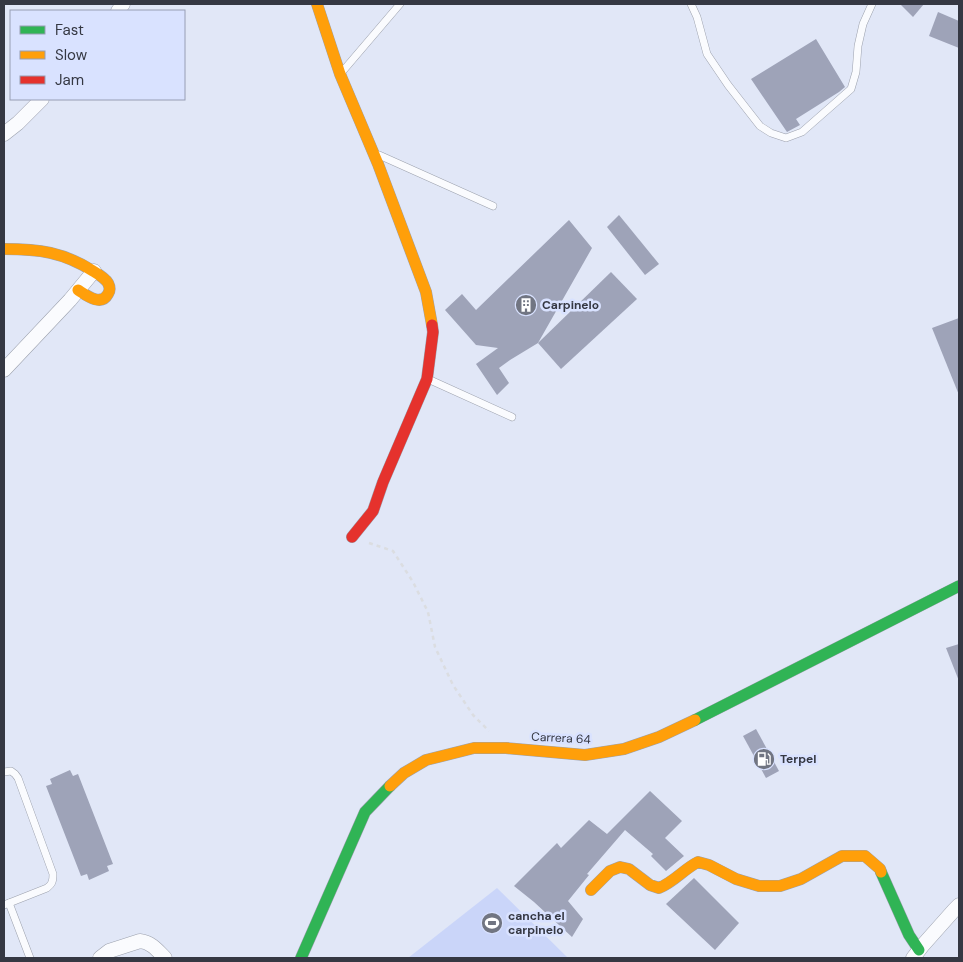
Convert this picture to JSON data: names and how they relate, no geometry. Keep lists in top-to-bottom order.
{
  "streets": {
    "street": ["Carrera 64"]
  },
  "places": {
    "building": ["Carpinelo"],
    "fuel station": ["Terpel"],
    "sports": ["cancha el carpinelo"]
  },
  "legend": ["Fast", "Slow", "Jam"]
}
